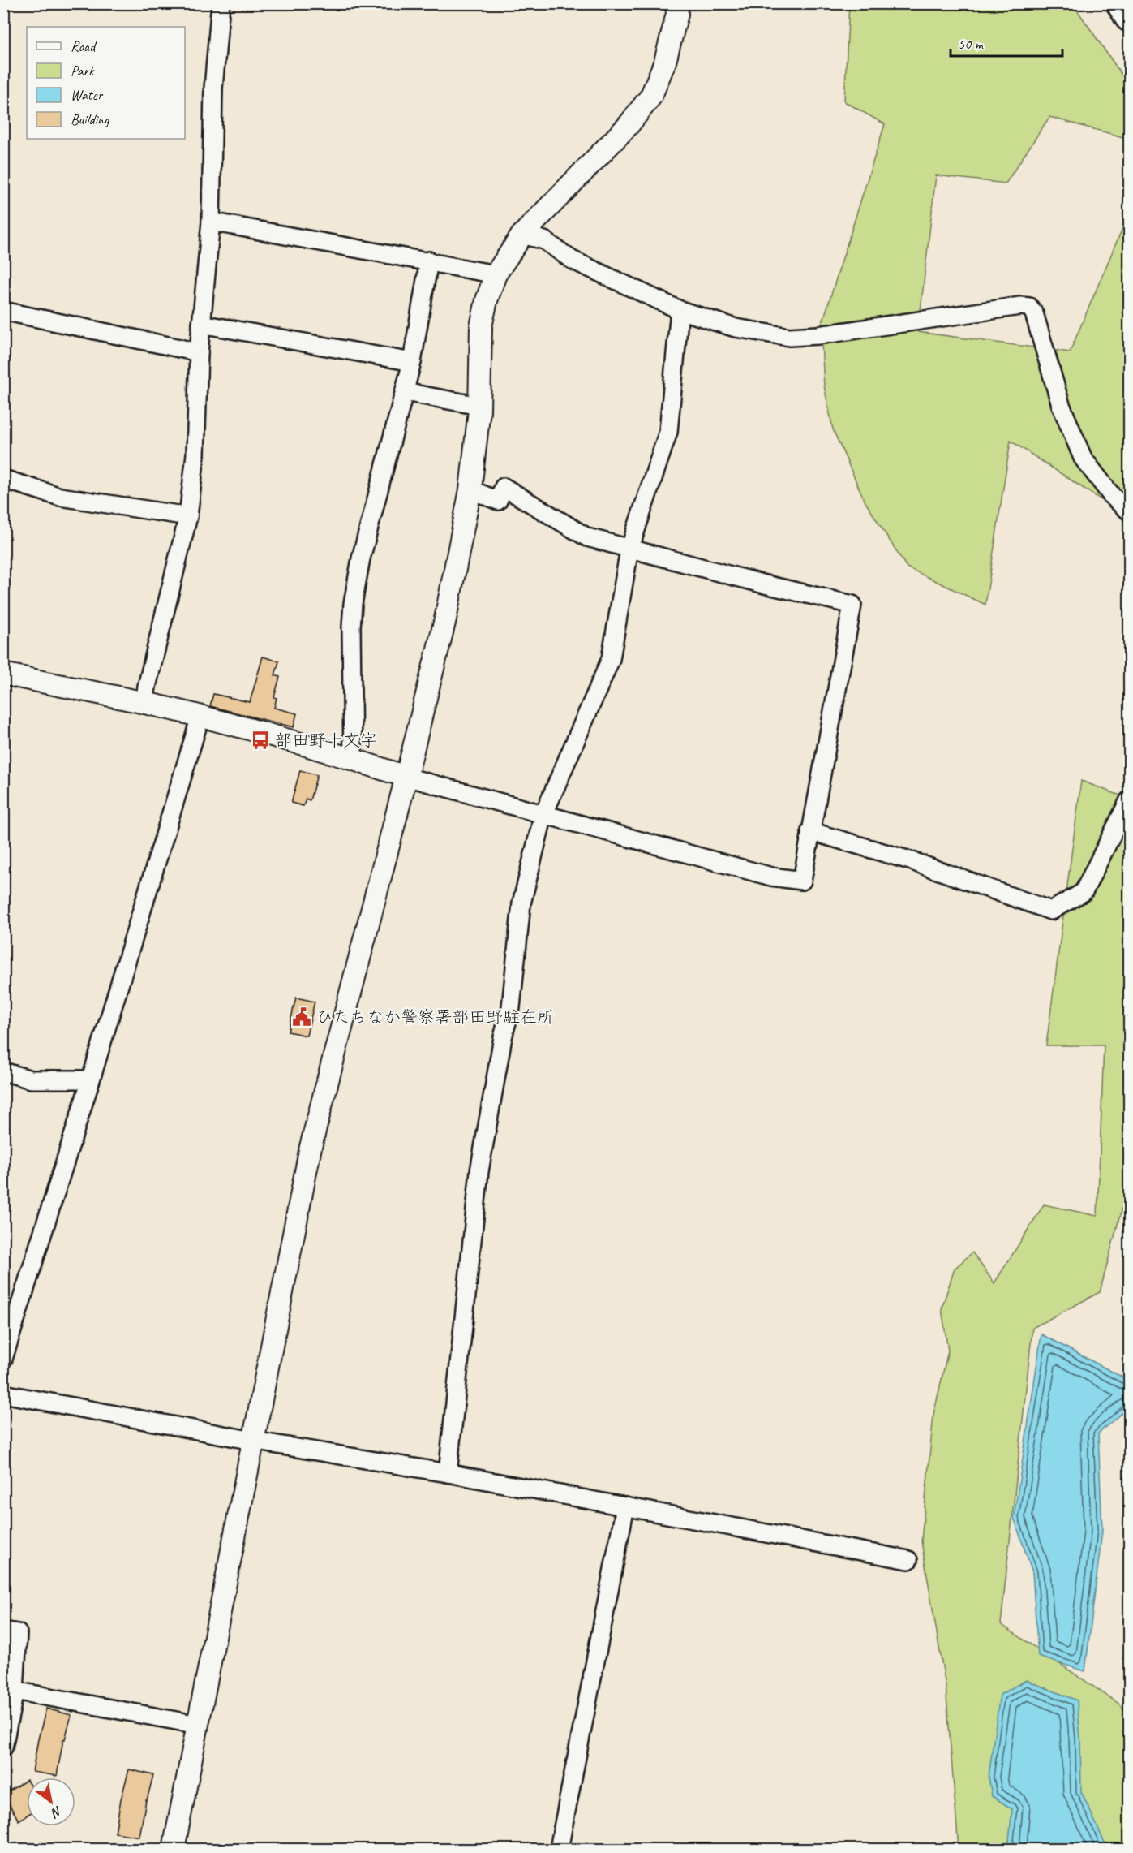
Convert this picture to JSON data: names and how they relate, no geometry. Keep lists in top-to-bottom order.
{
  "places": {
    "bus stop": ["部田野十文字"],
    "public building": ["ひたちなか警察署部田野駐在所"]
  },
  "legend": [
    "Road",
    "Park",
    "Water",
    "Building"
  ],
  "scale_bar": "50 m",
  "north": "bottom right"
}
